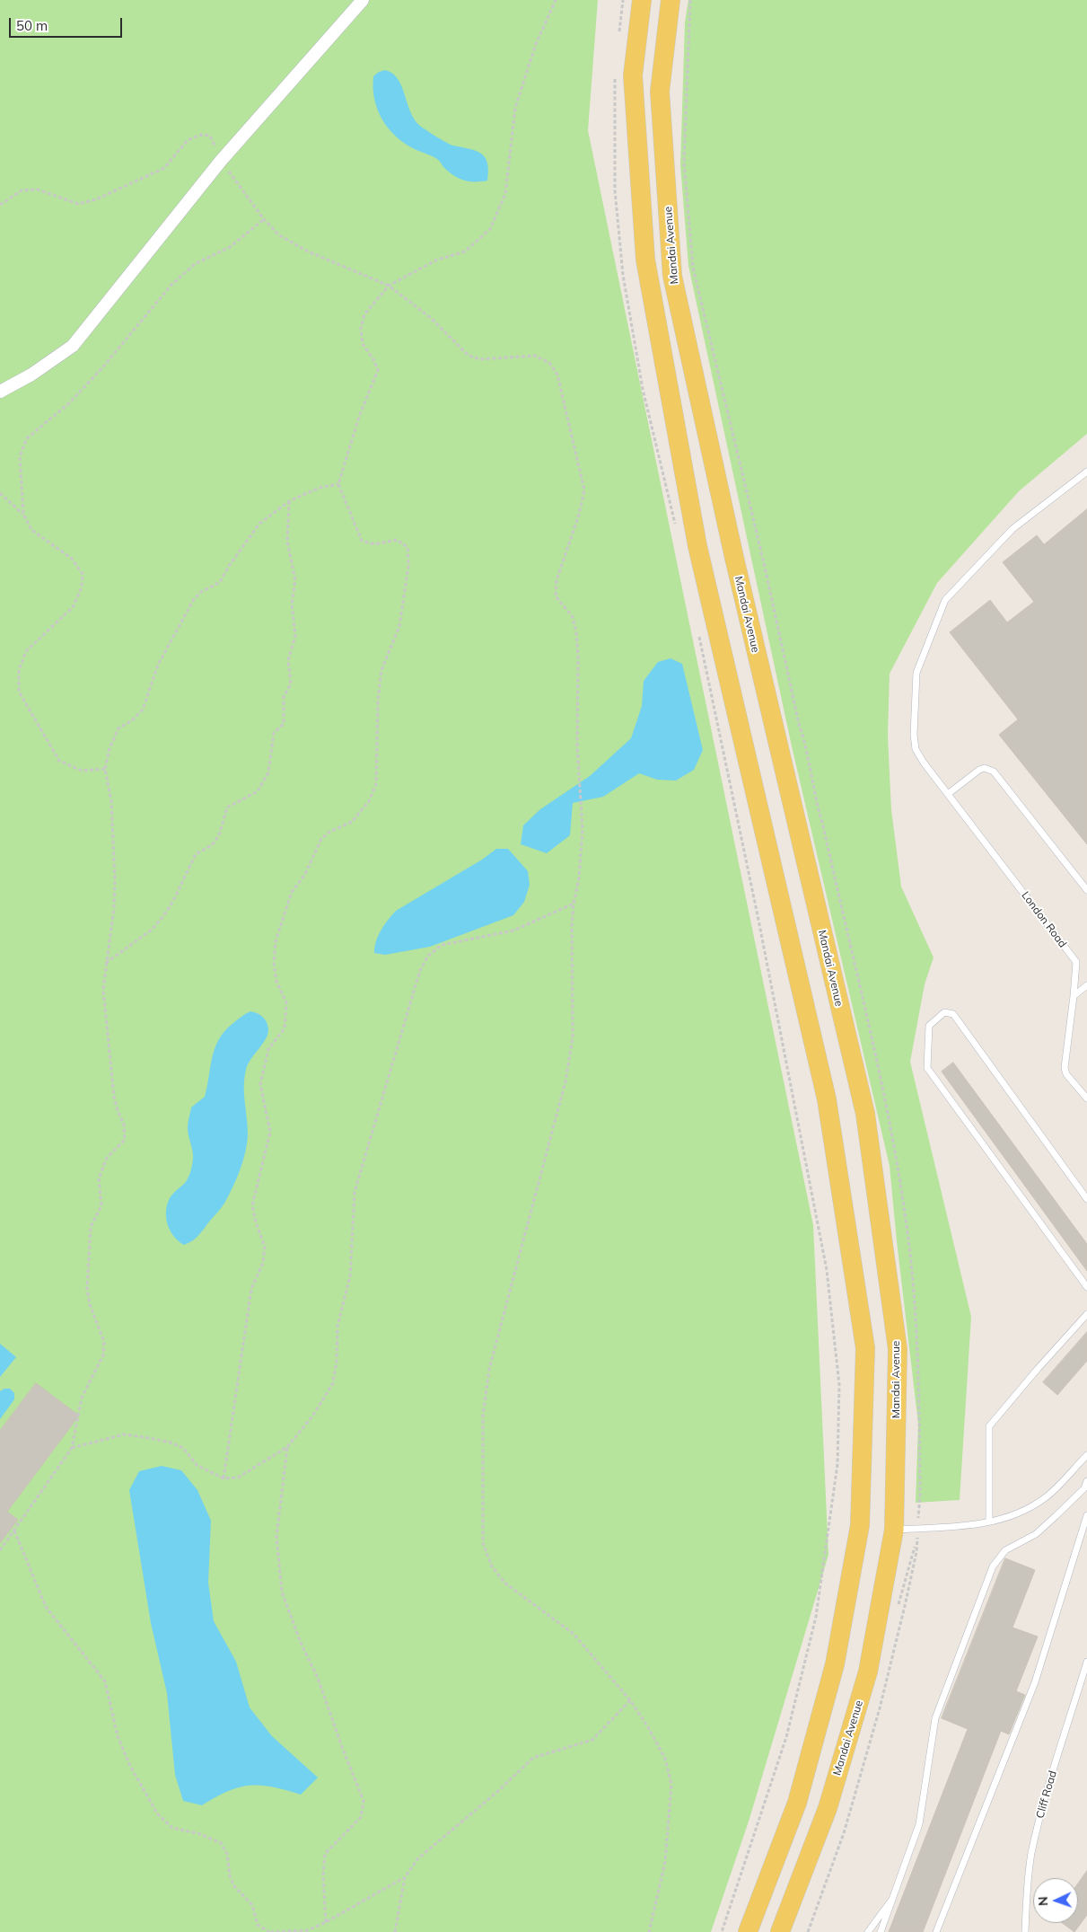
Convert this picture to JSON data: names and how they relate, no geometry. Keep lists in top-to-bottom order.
{
  "streets": {
    "main road": ["Mandai Avenue"],
    "lane": ["London Road", "Cliff Road"]
  },
  "scale_bar": "50 m",
  "north": "left"
}
